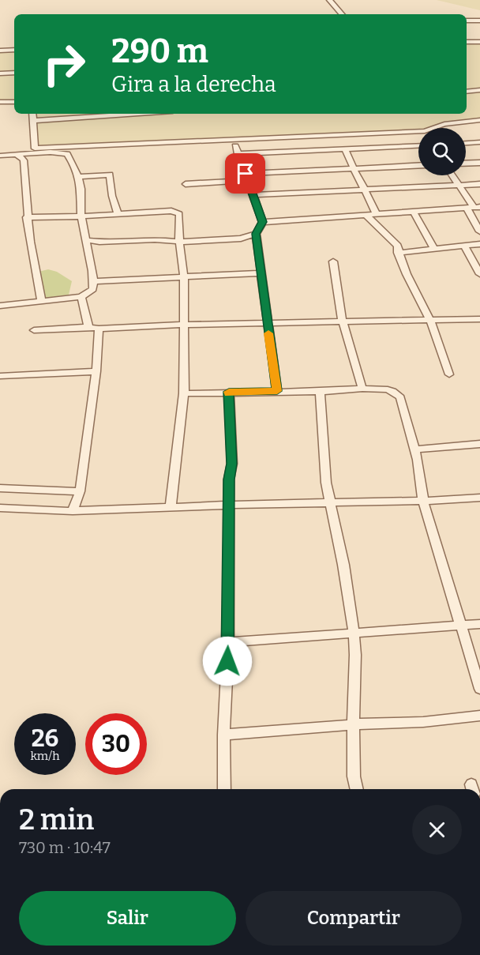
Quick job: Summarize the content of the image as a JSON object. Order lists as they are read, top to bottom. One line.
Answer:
{"page":{"turn":["290 m","Gira a la derecha"],"speed":"26 km/h","limit":"30","heading":["2 min","730 m · 10:47"],"buttons":["Salir","Compartir"]}}
